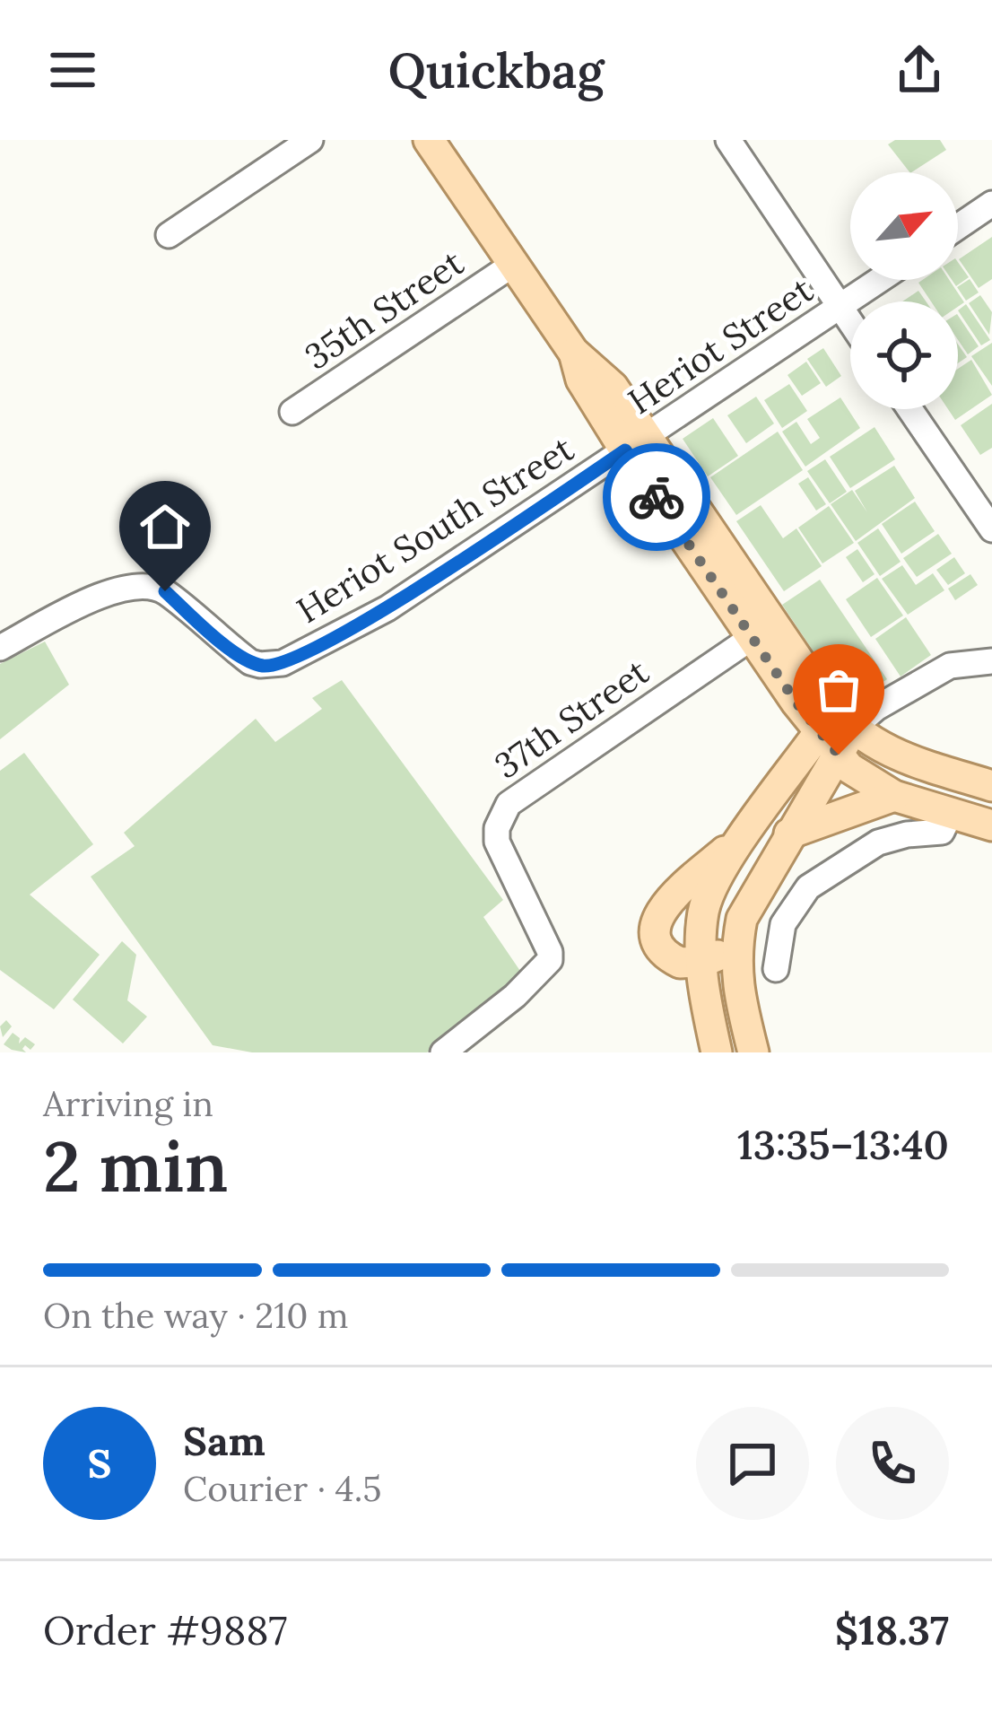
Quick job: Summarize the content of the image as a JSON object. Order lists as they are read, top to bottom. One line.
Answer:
{"streets":{"street":["35th Street","Heriot Street","Heriot South Street","37th Street"]},"crossings":[["Heriot Street","Heriot South Street"]],"north":"top right","page":{"header":"Quickbag","heading":["2 min","Arriving in","13:35–13:40"],"panel":["Sam","Courier · 4.5","Order #9887","$18.37"],"bar":"On the way · 210 m","round":"S"}}
